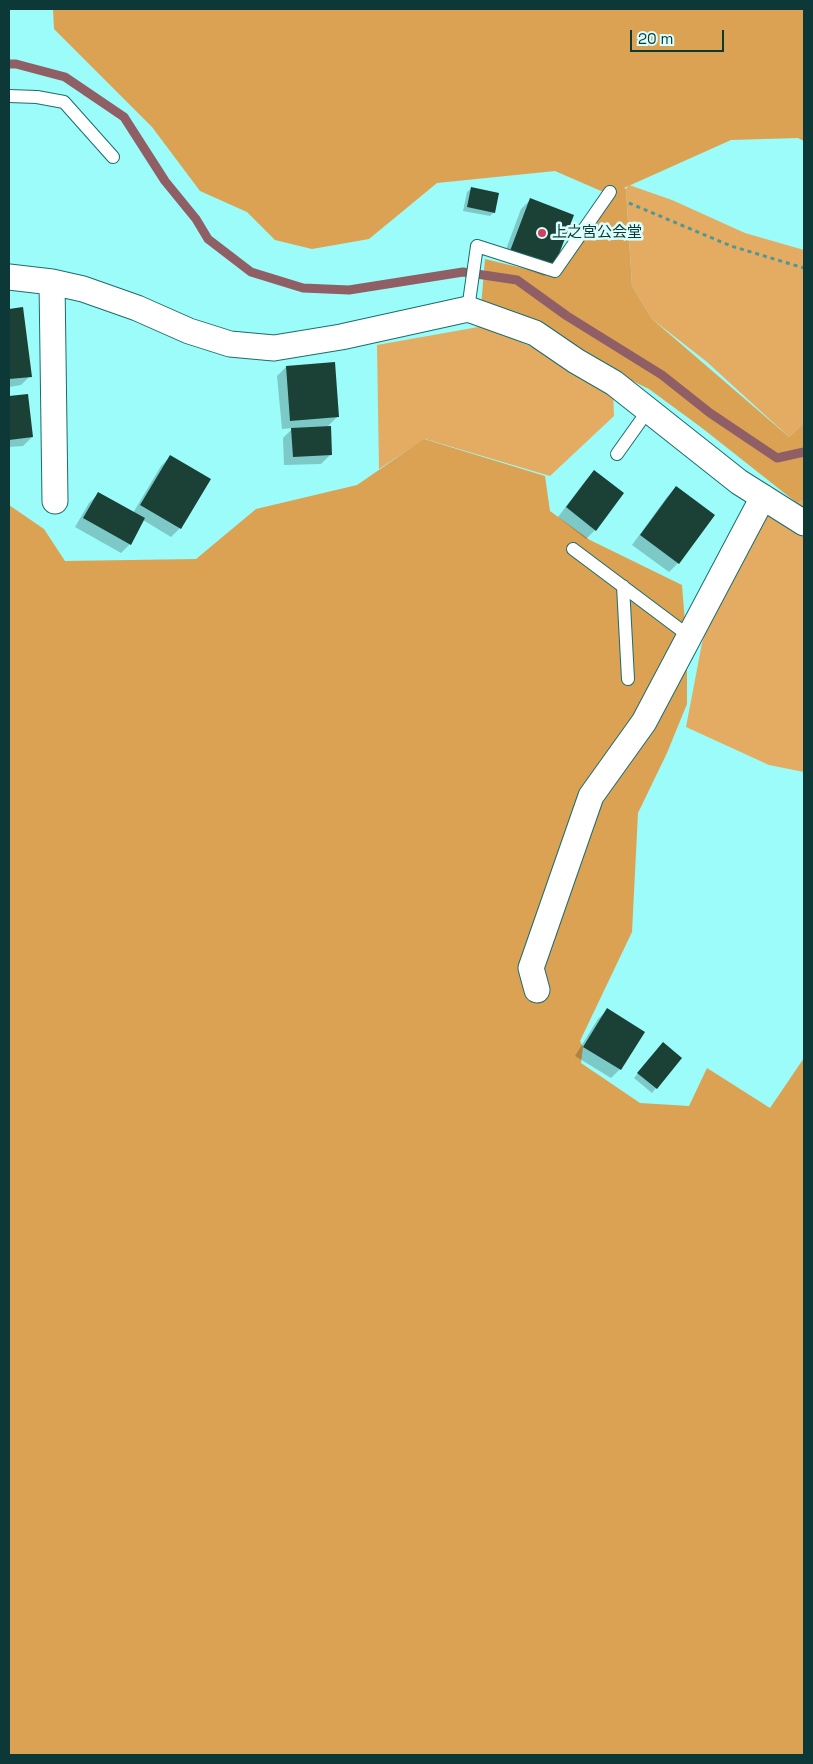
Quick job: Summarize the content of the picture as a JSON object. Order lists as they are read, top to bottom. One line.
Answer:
{"places":["上之宮公会堂"],"scale_bar":"20 m"}
